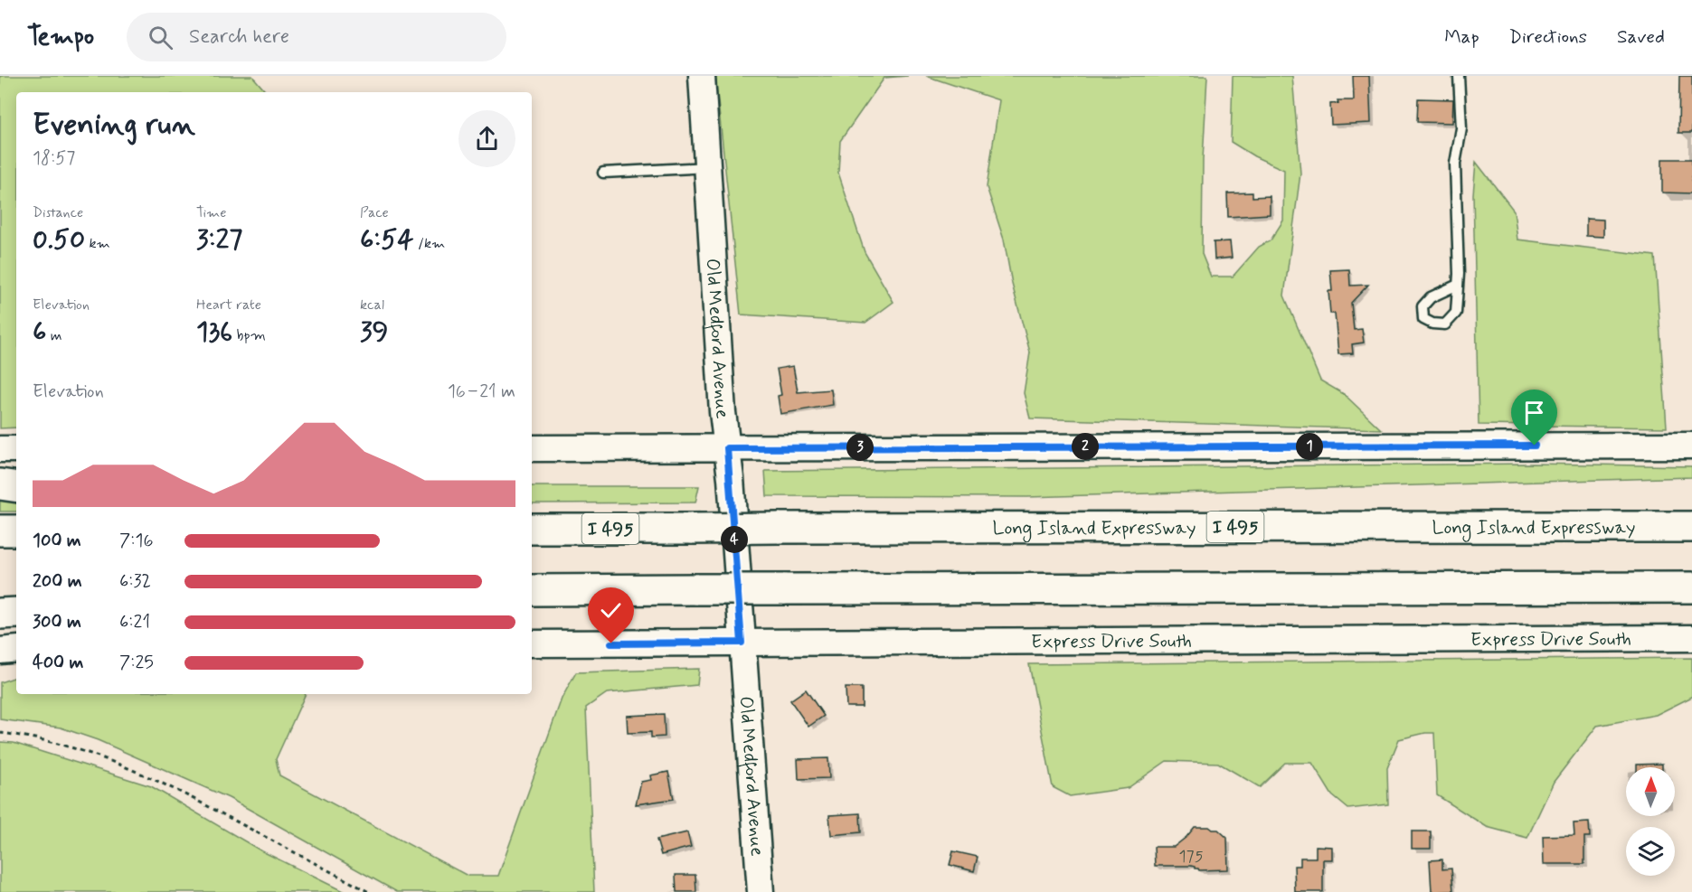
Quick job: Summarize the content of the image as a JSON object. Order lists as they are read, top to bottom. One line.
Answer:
{"streets":{"highway":["I 495","Long Island Expressway"],"main road":["Old Medford Avenue","Express Drive South"]},"crossings":[["Old Medford Avenue","Express Drive South"]],"house_numbers":["175"],"north":"top","page":{"header":"Tempo","search":"Search here","nav":["Map","Directions","Saved"],"heading":["Evening run","18:57"],"stats":[["Distance","0.50 km"],["Time","3:27"],["Pace","6:54 /km"],["Elevation","6 m"],["Heart rate","136 bpm"],["kcal","39"]],"chart":["Elevation","16–21 m"],"pins":["1","2","3","4"],"list":[{"name":"100 m","note":"7:16"},{"name":"200 m","note":"6:32"},{"name":"300 m","note":"6:21"},{"name":"400 m","note":"7:25"}]}}
